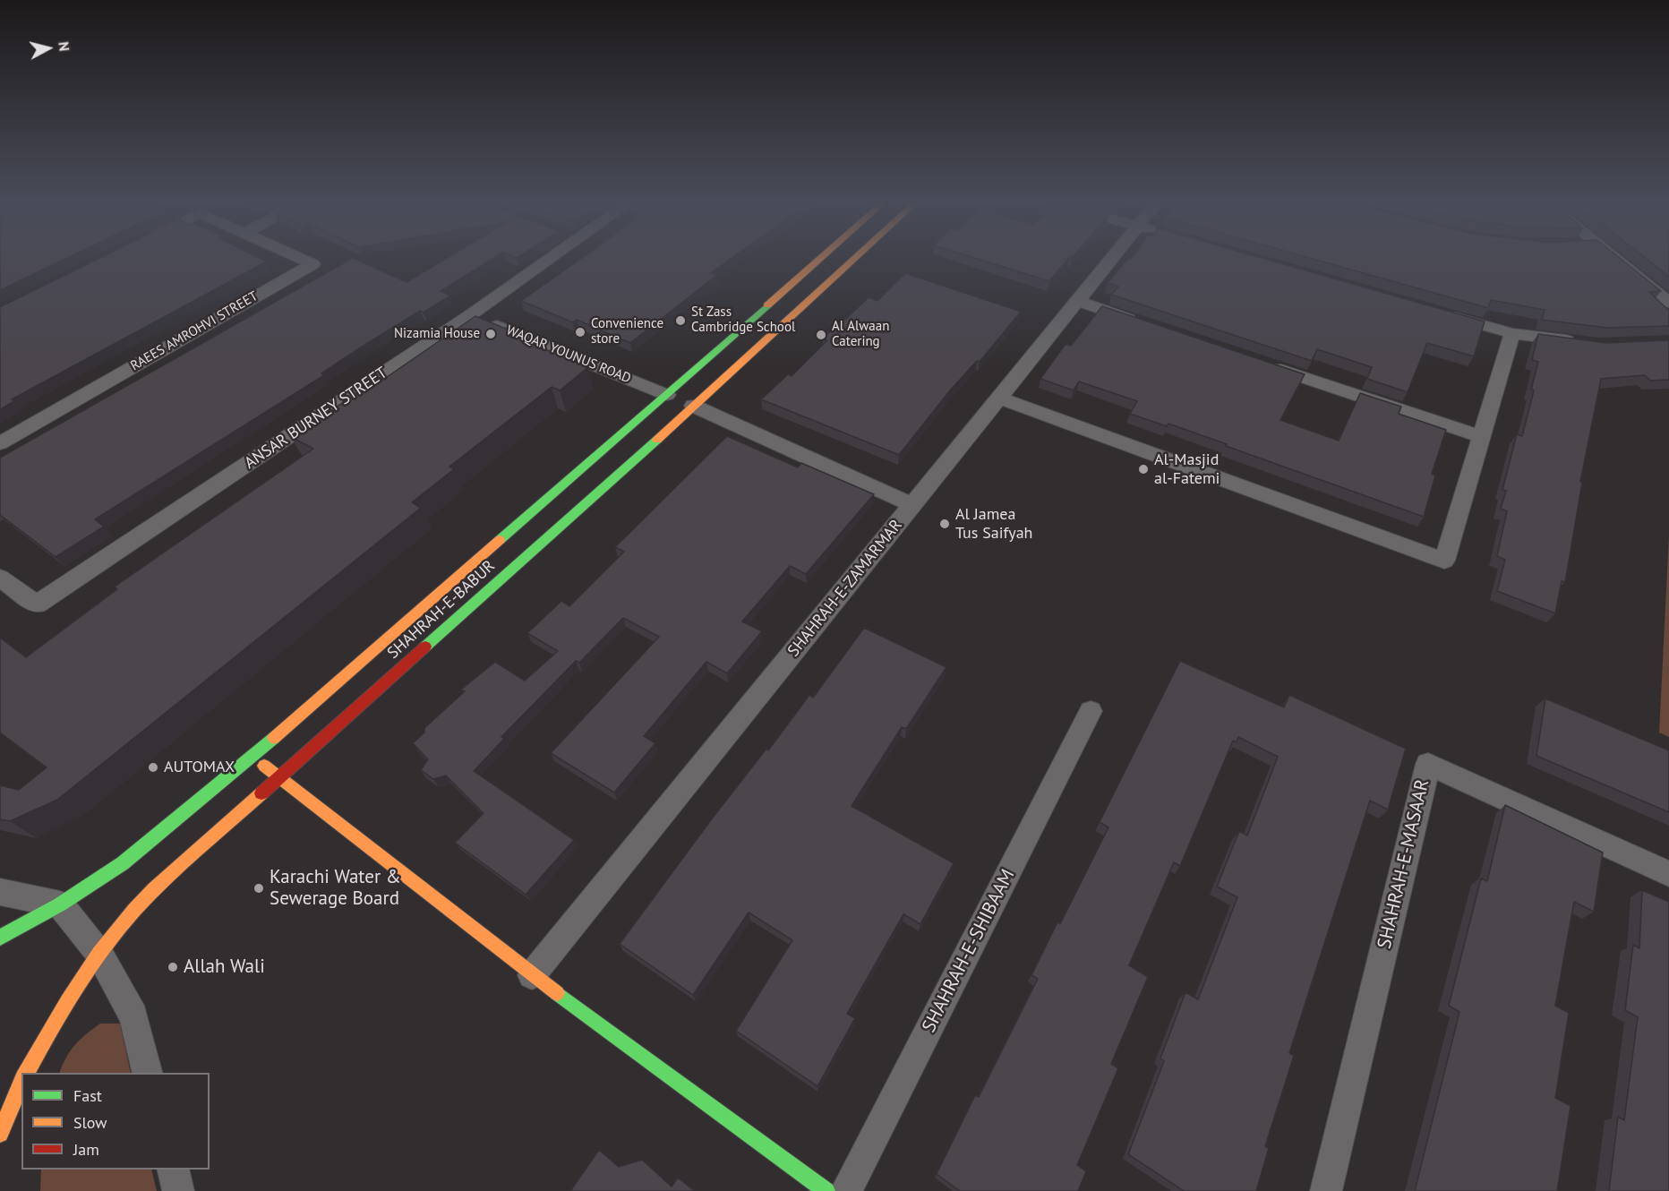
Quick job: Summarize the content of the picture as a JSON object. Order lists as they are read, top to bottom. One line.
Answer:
{"streets":{"main road":["SHAHRAH-E-BABUR"],"street":["RAEES AMROHVI STREET","WAQAR YOUNUS ROAD","ANSAR BURNEY STREET","SHAHRAH-E-ZAMARMAR","SHAHRAH-E-MASAAR","SHAHRAH-E-SHIBAAM"]},"crossings":[["WAQAR YOUNUS ROAD","ANSAR BURNEY STREET"],["WAQAR YOUNUS ROAD","SHAHRAH-E-BABUR"]],"places":["St Zass Cambridge School","Convenience store","Nizamia House","Al Alwaan Catering","Al-Masjid al-Fatemi","Al Jamea Tus Saifyah","AUTOMAX","Karachi Water & Sewerage Board","Allah Wali"],"legend":["Fast","Slow","Jam"],"north":"right"}
